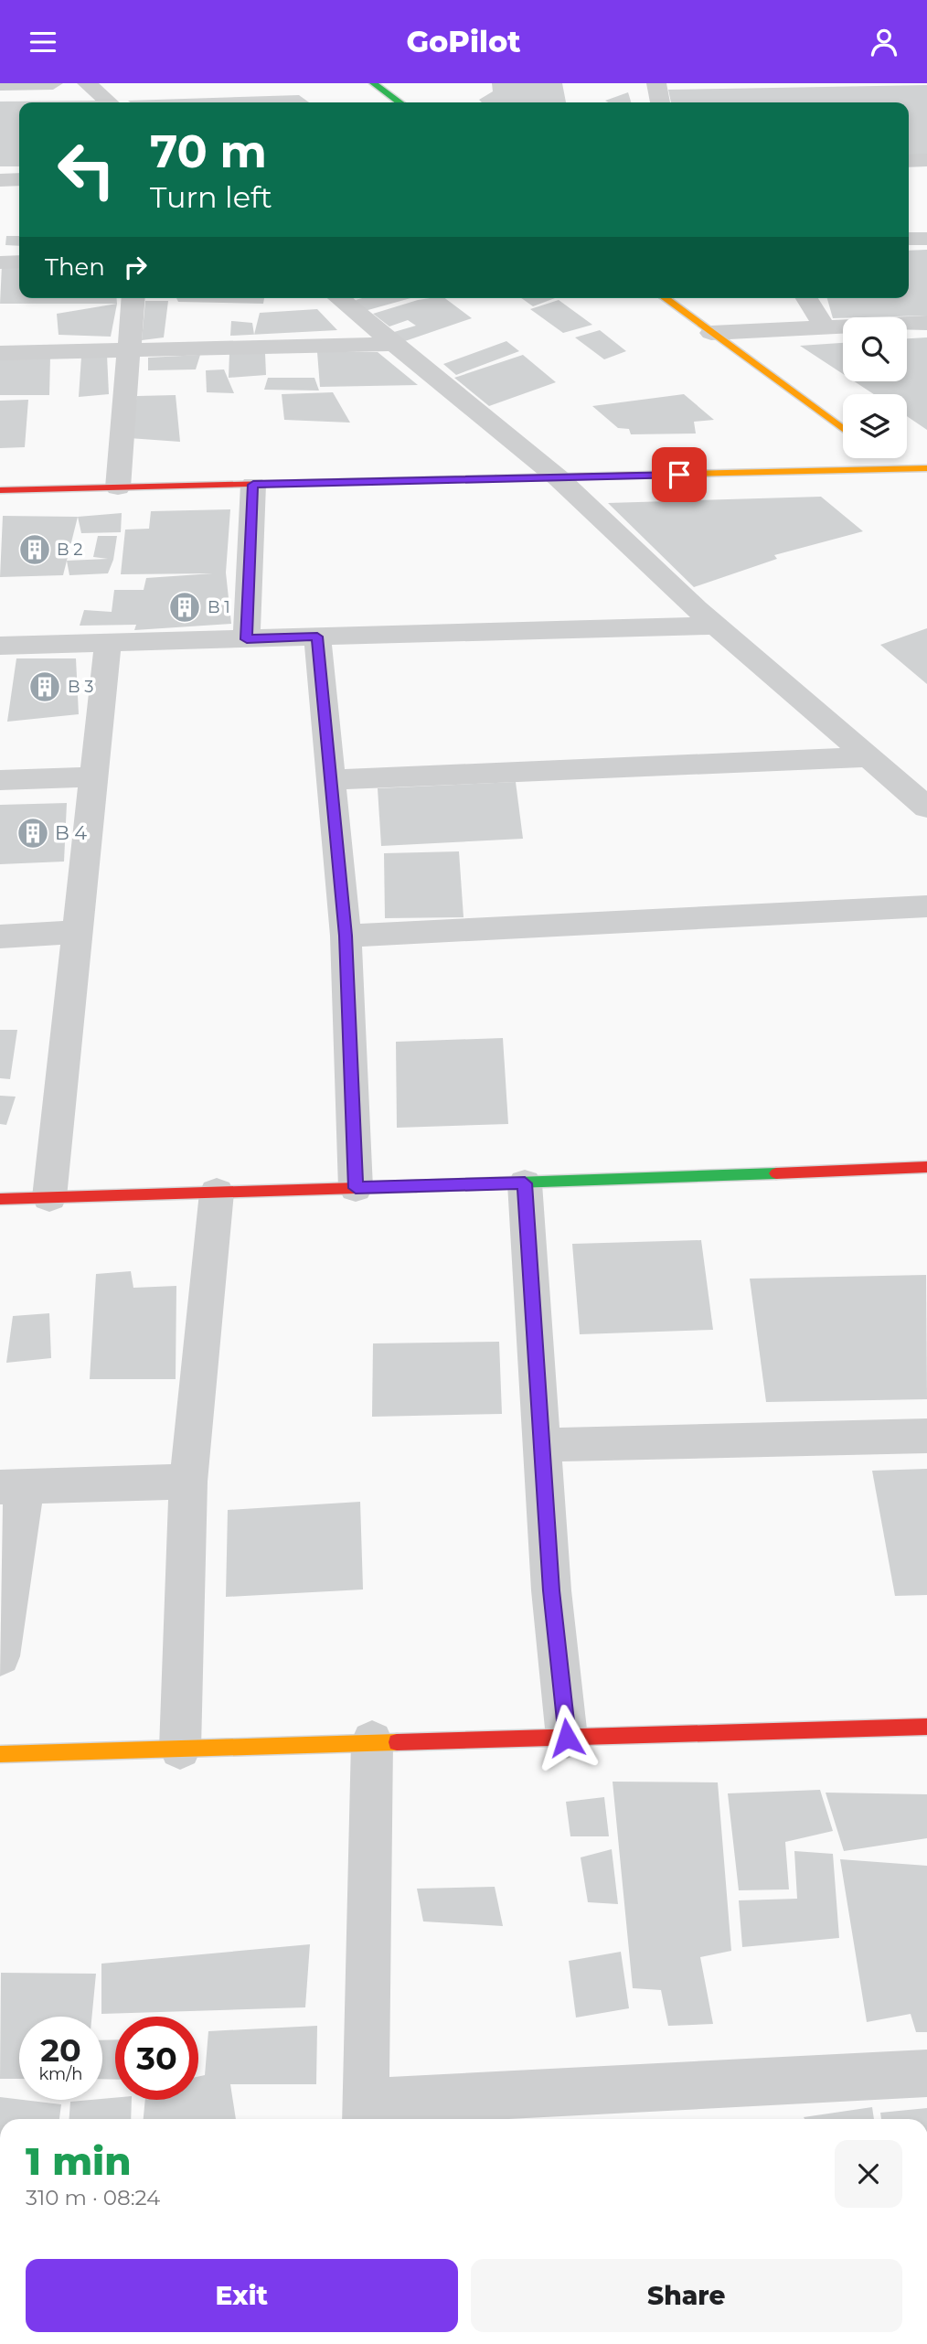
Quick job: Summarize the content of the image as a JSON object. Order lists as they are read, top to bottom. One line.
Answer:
{"places":{"building":["B 2","B 1","B 3","B 4"]},"page":{"header":"GoPilot","turn":["70 m","Turn left"],"then":"Then","speed":"20 km/h","limit":"30","heading":["1 min","310 m · 08:24"],"buttons":["Exit","Share"]}}
